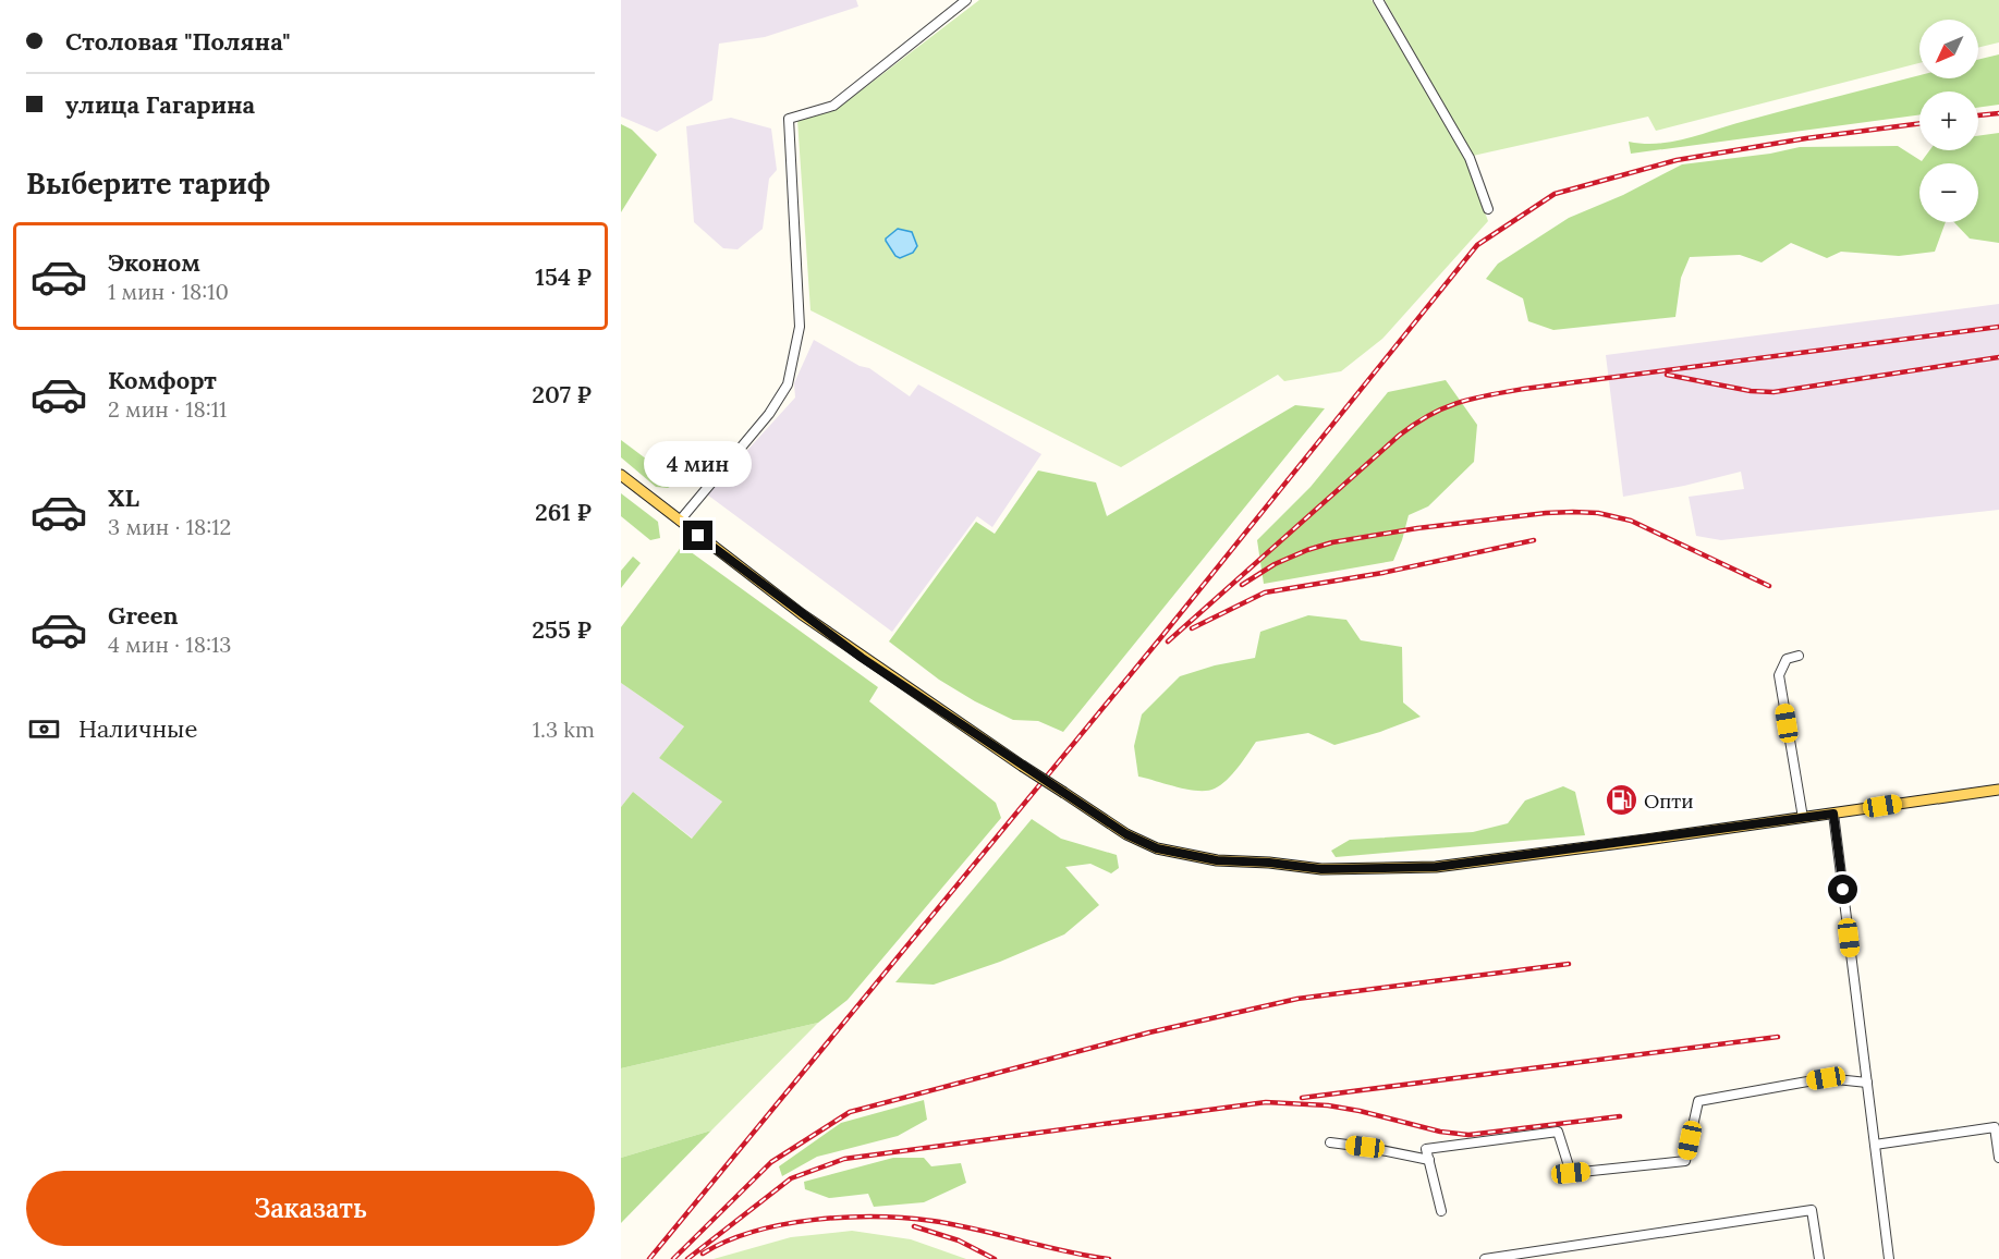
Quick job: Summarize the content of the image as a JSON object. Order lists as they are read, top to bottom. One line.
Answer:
{"places":{"fuel station":["Опти"]},"north":"bottom left","page":{"banner":["Столовая \"Поляна\"","улица Гагарина"],"map_buttons":["+","−"],"heading":"Выберите тариф","list":[{"name":"Эконом","note":"1 мин · 18:10","value":"154 ₽"},{"name":"Комфорт","note":"2 мин · 18:11","value":"207 ₽"},{"name":"XL","note":"3 мин · 18:12","value":"261 ₽"},{"name":"Green","note":"4 мин · 18:13","value":"255 ₽"}],"bubble":"4 мин","pay":["Наличные","1.3 km"],"buttons":"Заказать"}}
